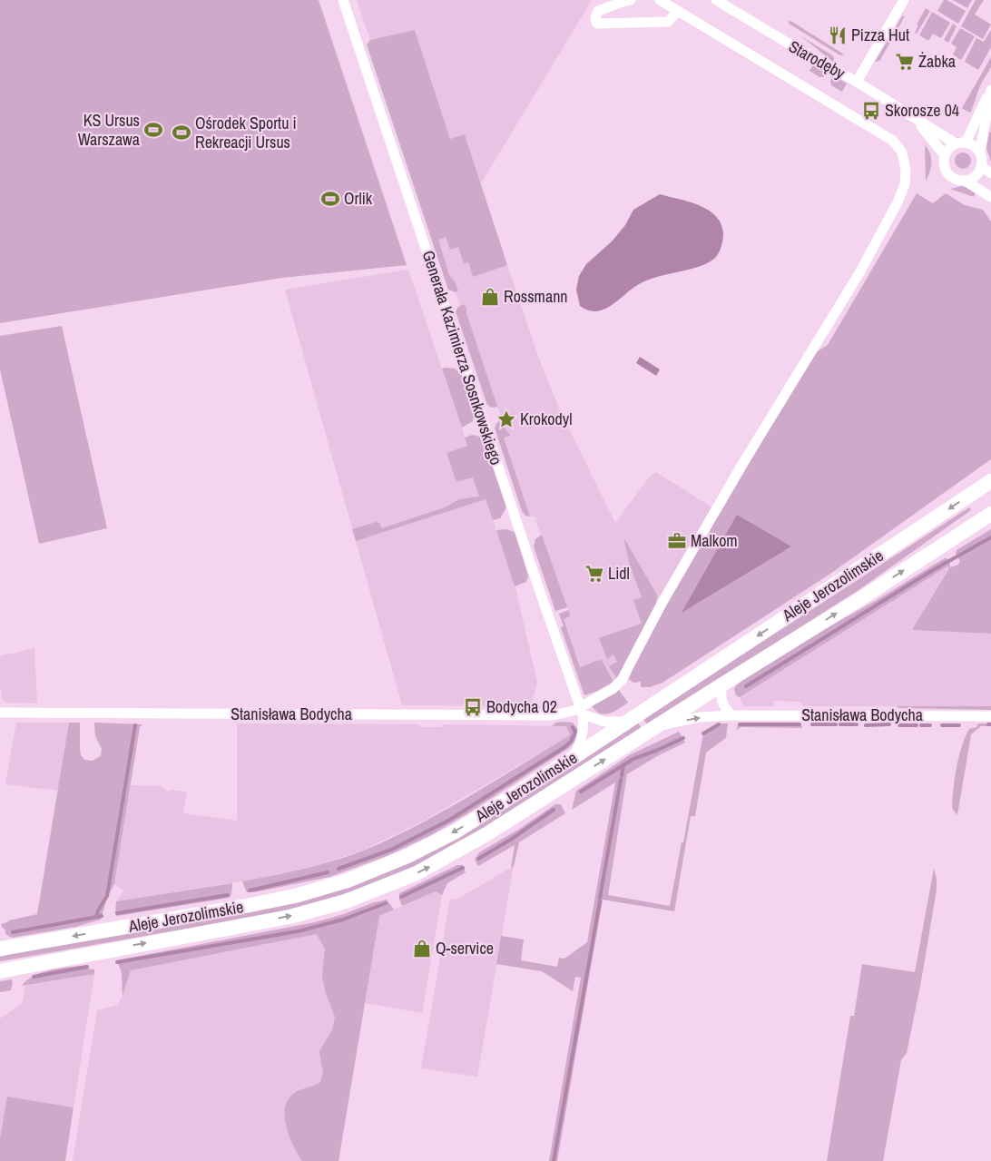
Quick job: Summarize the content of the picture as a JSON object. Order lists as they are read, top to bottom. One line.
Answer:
{"streets":{"main road":["Aleje Jerozolimskie"],"street":["Starodęby","Generała Kazimierza Sosnkowskiego","Stanisława Bodycha"]},"crossings":[["Generała Kazimierza Sosnkowskiego","Aleje Jerozolimskie"],["Generała Kazimierza Sosnkowskiego","Stanisława Bodycha"],["Aleje Jerozolimskie","Stanisława Bodycha"]],"places":{"restaurant":["Pizza Hut"],"supermarket":["Żabka","Lidl"],"bus stop":["Skorosze 04","Bodycha 02"],"sports":["KS Ursus Warszawa","Ośrodek Sportu i Rekreacji Ursus","Orlik"],"shop":["Rossmann","Q-service"],"place":["Krokodyl"],"office":["Malkom"]}}
